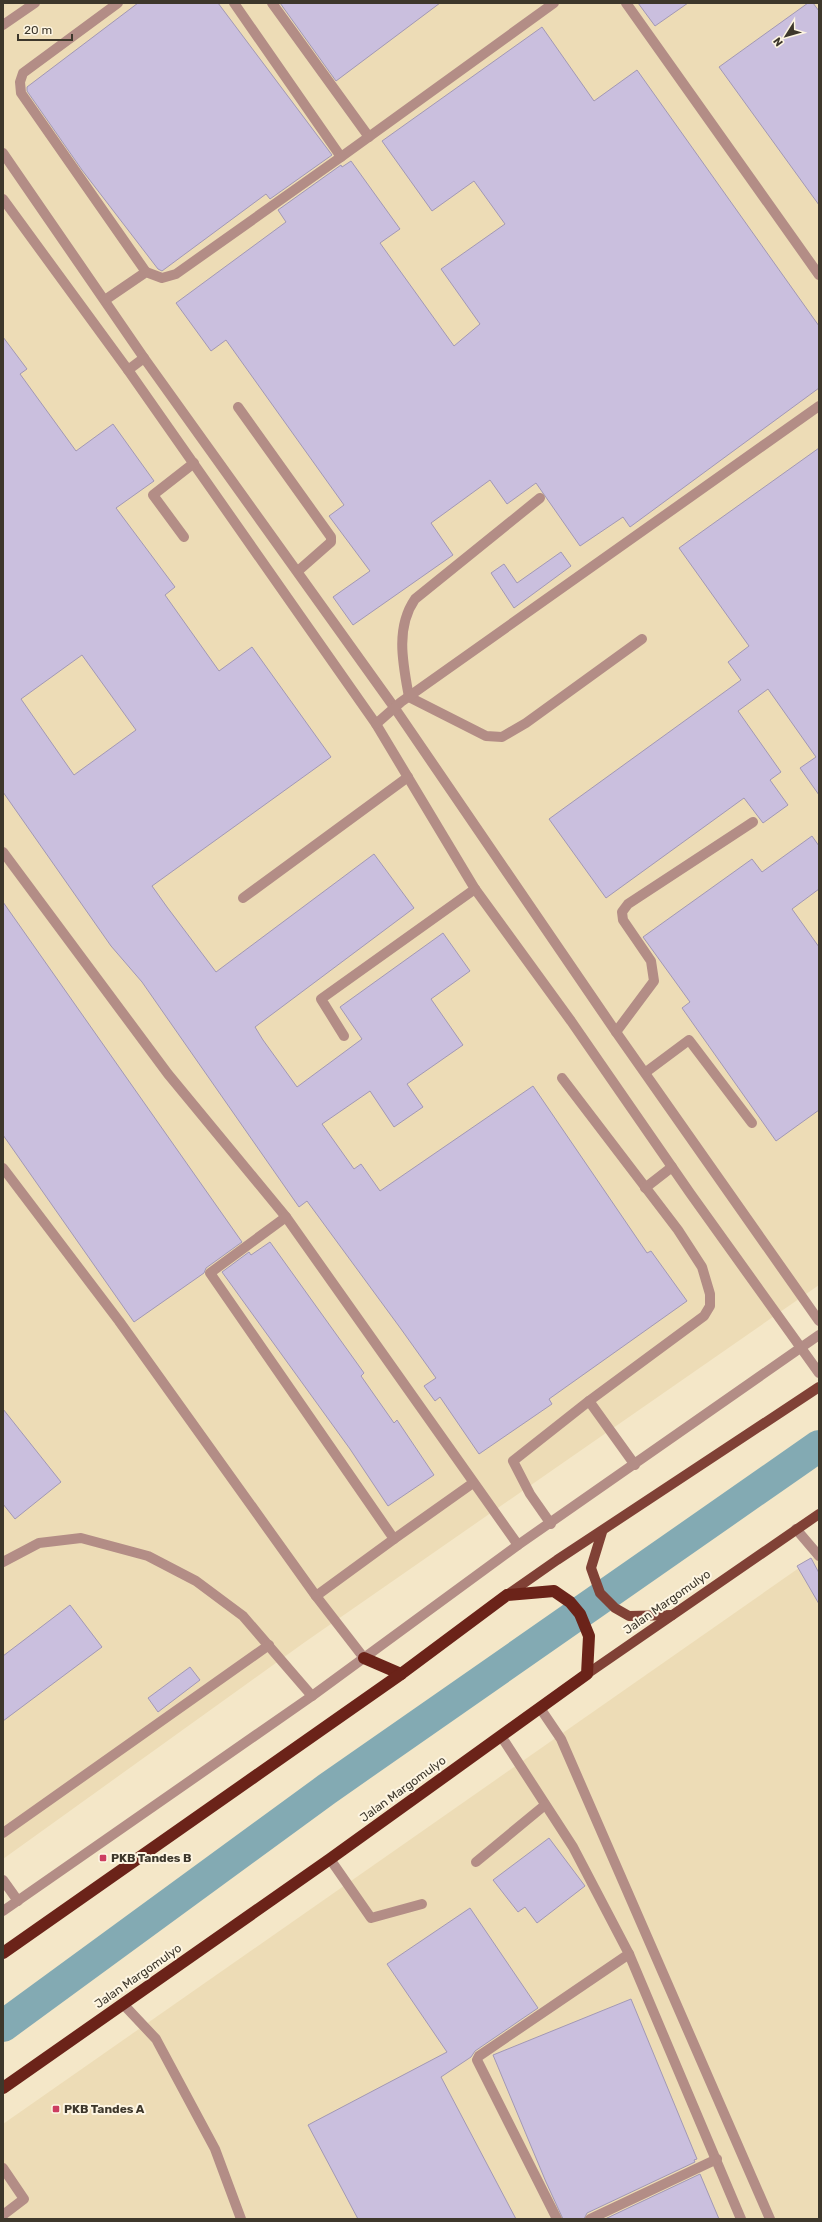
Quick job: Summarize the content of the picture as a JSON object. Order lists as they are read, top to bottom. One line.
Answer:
{"streets":{"highway":["Jalan Margomulyo"]},"places":{"transit":["PKB Tandes B","PKB Tandes A"]},"scale_bar":"20 m","north":"bottom left"}
